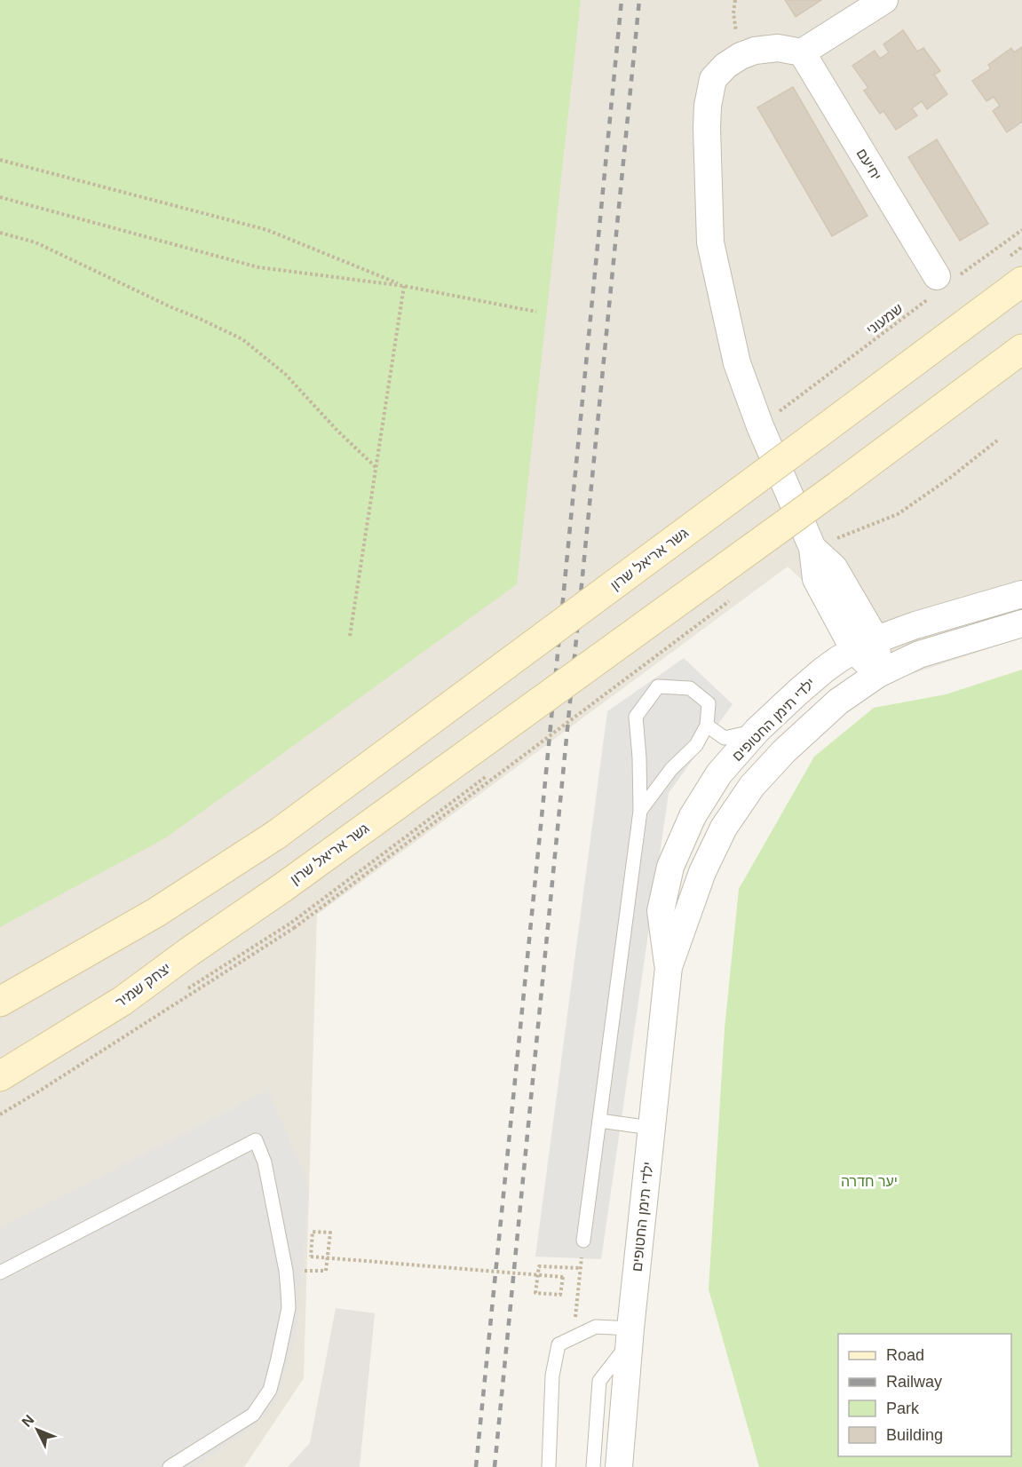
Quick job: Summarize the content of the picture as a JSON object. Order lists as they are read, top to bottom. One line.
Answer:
{"streets":{"main road":["גשר אריאל שרון","יצחק שמיר"],"street":["יחיעם","ילדי תימן החטופים"],"path":["שמעוני"]},"crossings":[["יחיעם","שמעוני"],["גשר אריאל שרון","יצחק שמיר"]],"parks":["יער חדרה"],"legend":["Road","Railway","Park","Building"],"north":"top left"}
